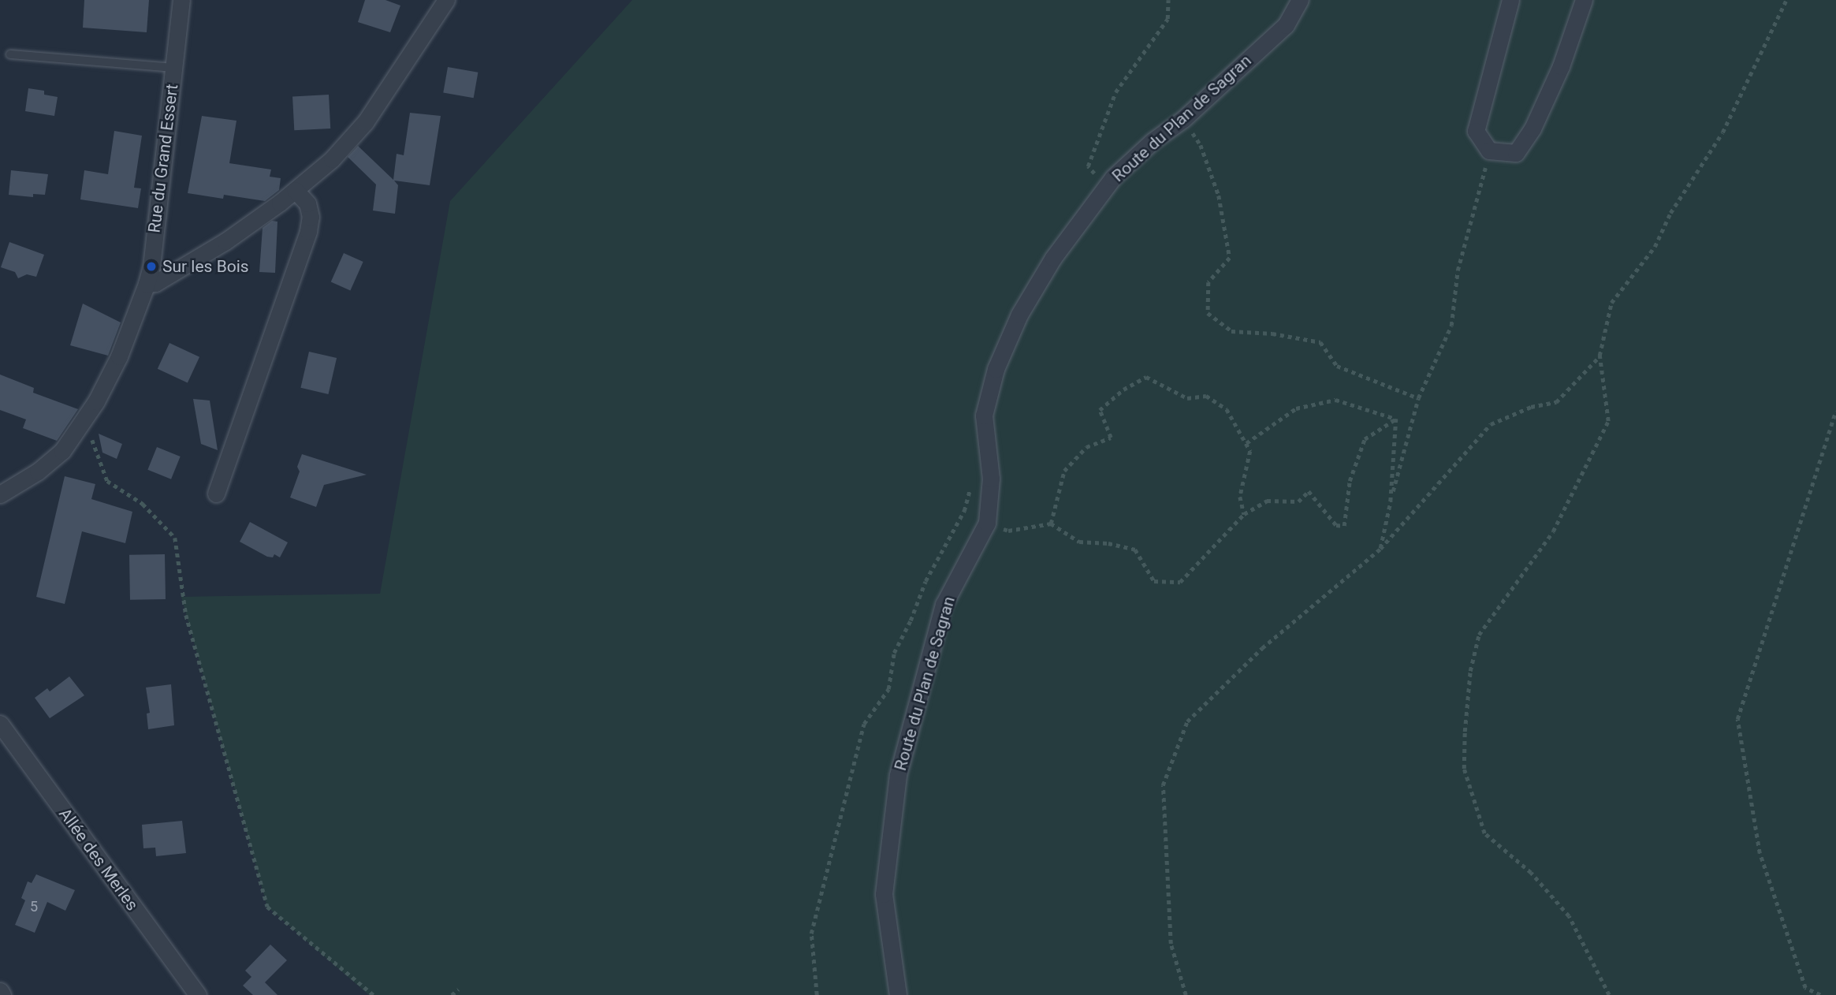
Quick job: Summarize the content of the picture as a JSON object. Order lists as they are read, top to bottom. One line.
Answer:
{"streets":{"street":["Route du Plan de Sagran","Rue du Grand Essert","Allée des Merles"]},"places":["Sur les Bois"],"house_numbers":["5"]}
